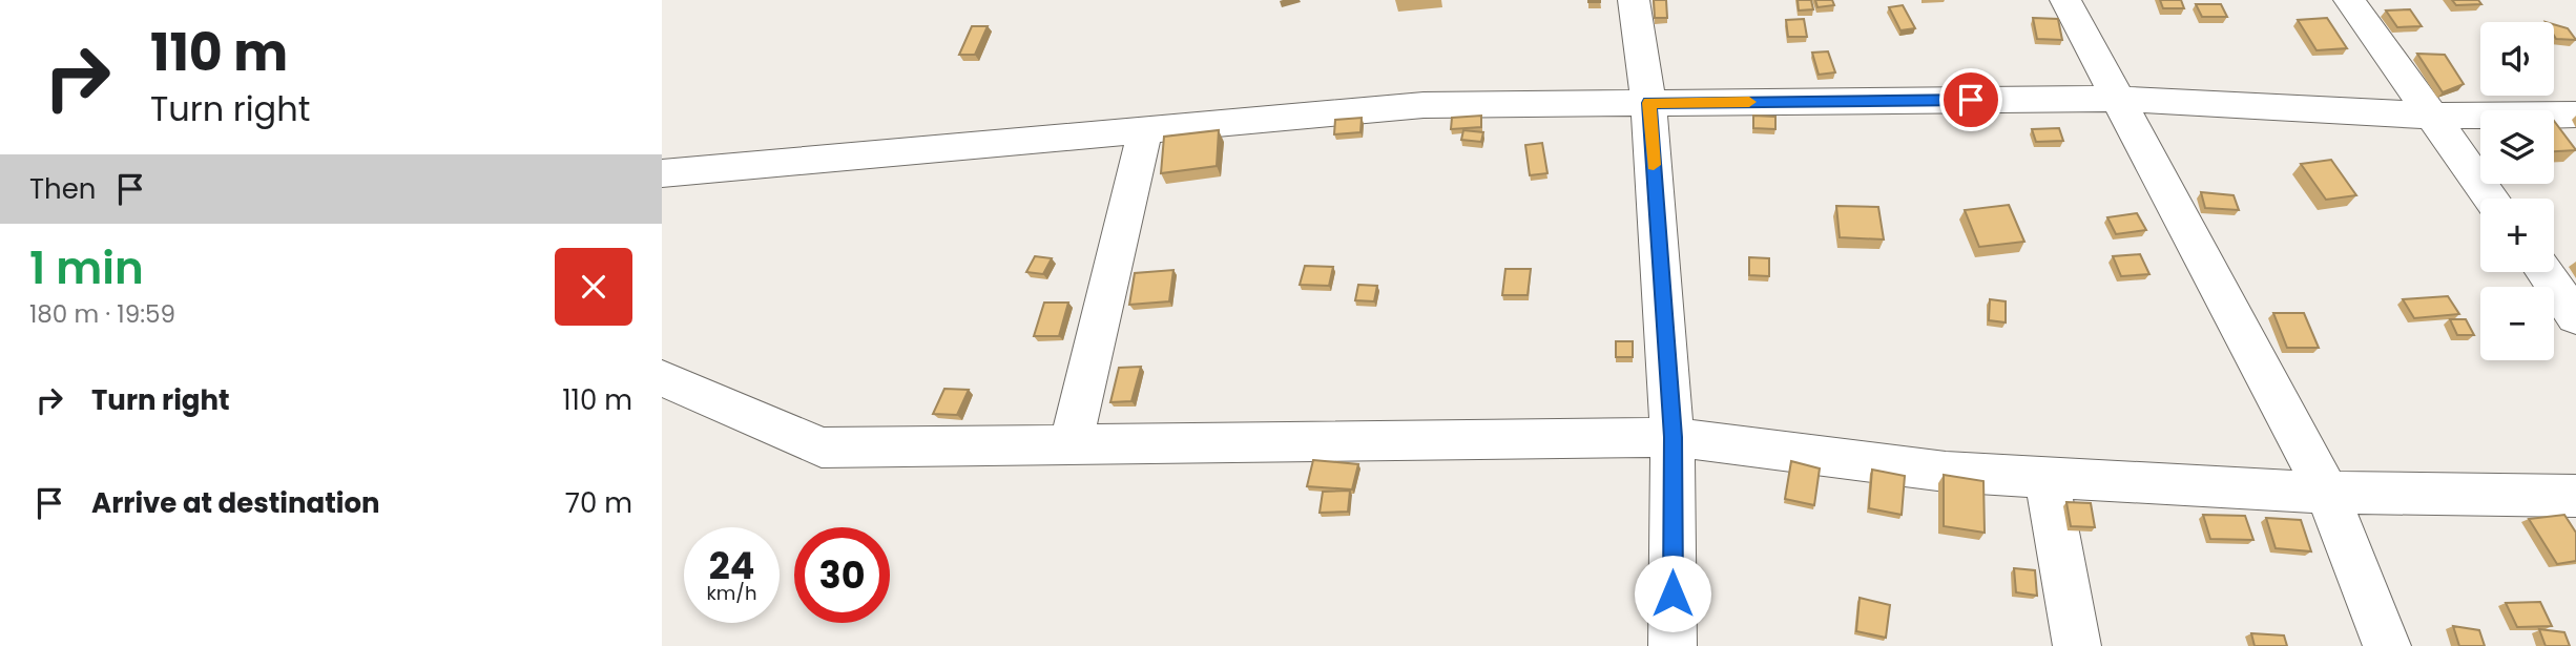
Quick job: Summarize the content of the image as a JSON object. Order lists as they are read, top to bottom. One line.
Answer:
{"page":{"turn":["110 m","Turn right"],"map_buttons":["+","−"],"then":"Then","heading":["1 min","180 m · 19:59"],"list":[{"name":"Turn right","value":"110 m"},{"name":"Arrive at destination","value":"70 m"}],"speed":"24 km/h","limit":"30"}}
